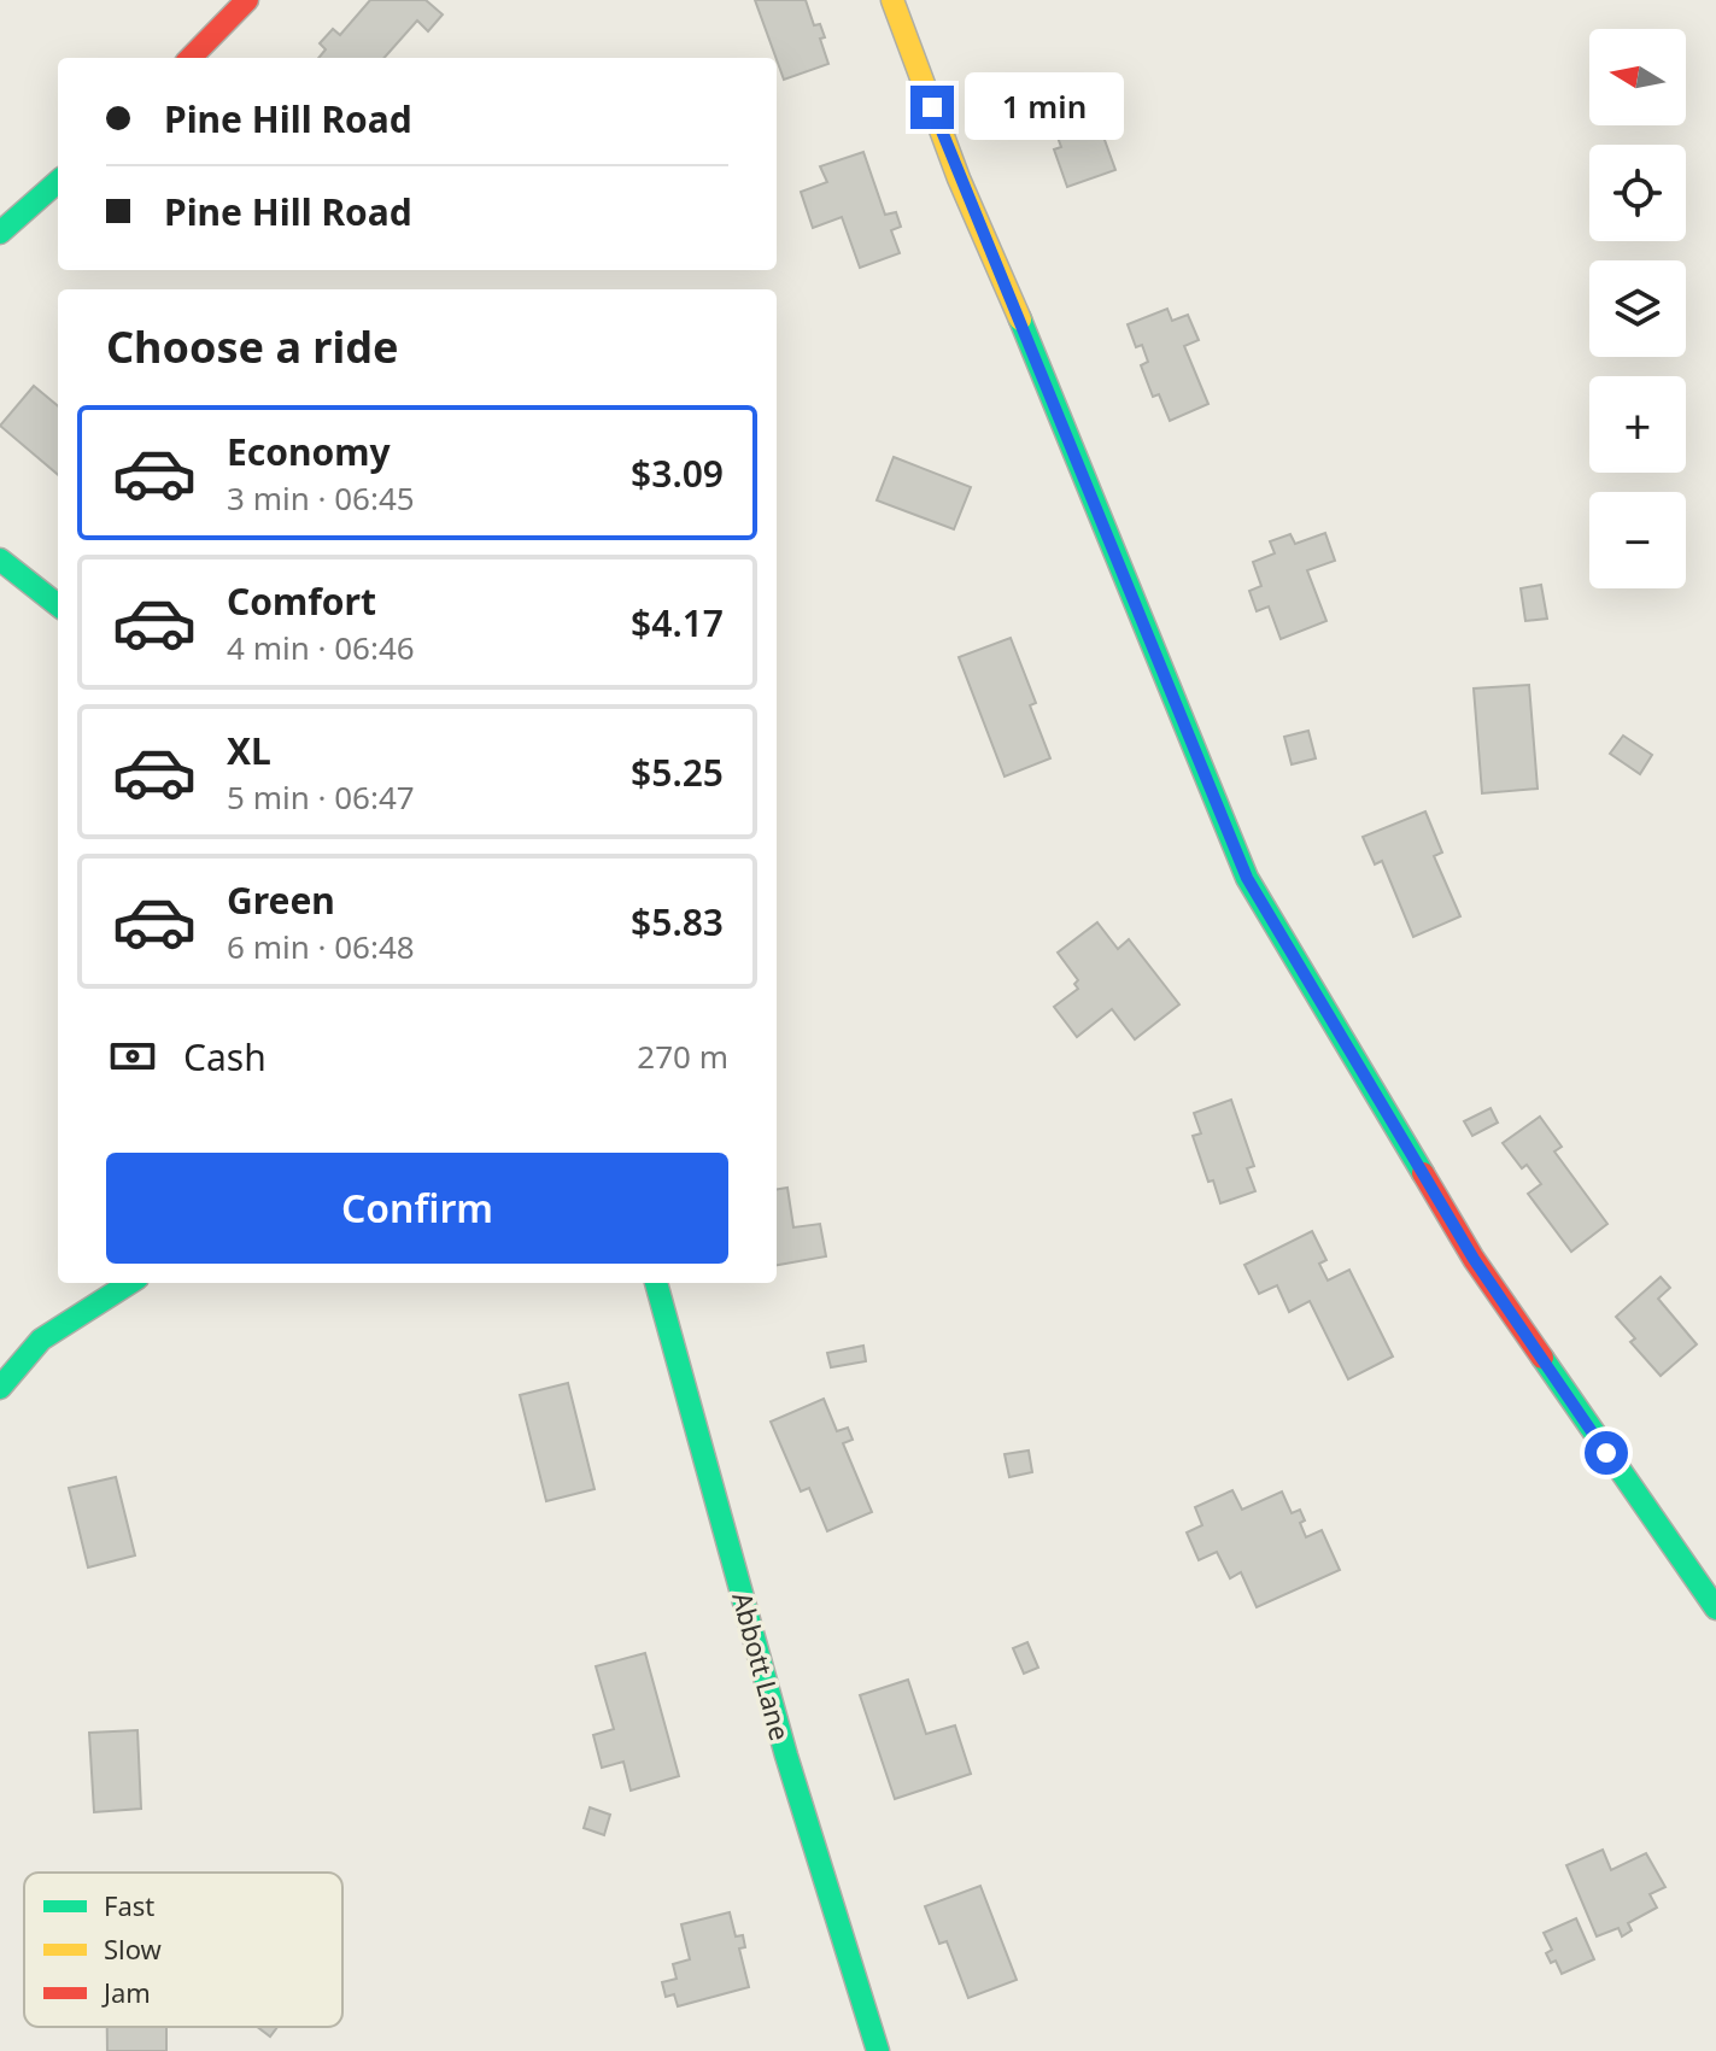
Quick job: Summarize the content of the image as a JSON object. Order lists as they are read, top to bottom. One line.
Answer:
{"streets":{"street":["Abbott Lane"]},"legend":["Fast","Slow","Jam"],"north":"left","page":{"map_buttons":["+","−"],"banner":["Pine Hill Road","Pine Hill Road"],"bubble":"1 min","heading":"Choose a ride","list":[{"name":"Economy","note":"3 min · 06:45","value":"$3.09"},{"name":"Comfort","note":"4 min · 06:46","value":"$4.17"},{"name":"XL","note":"5 min · 06:47","value":"$5.25"},{"name":"Green","note":"6 min · 06:48","value":"$5.83"}],"pay":["Cash","270 m"],"buttons":"Confirm"}}
